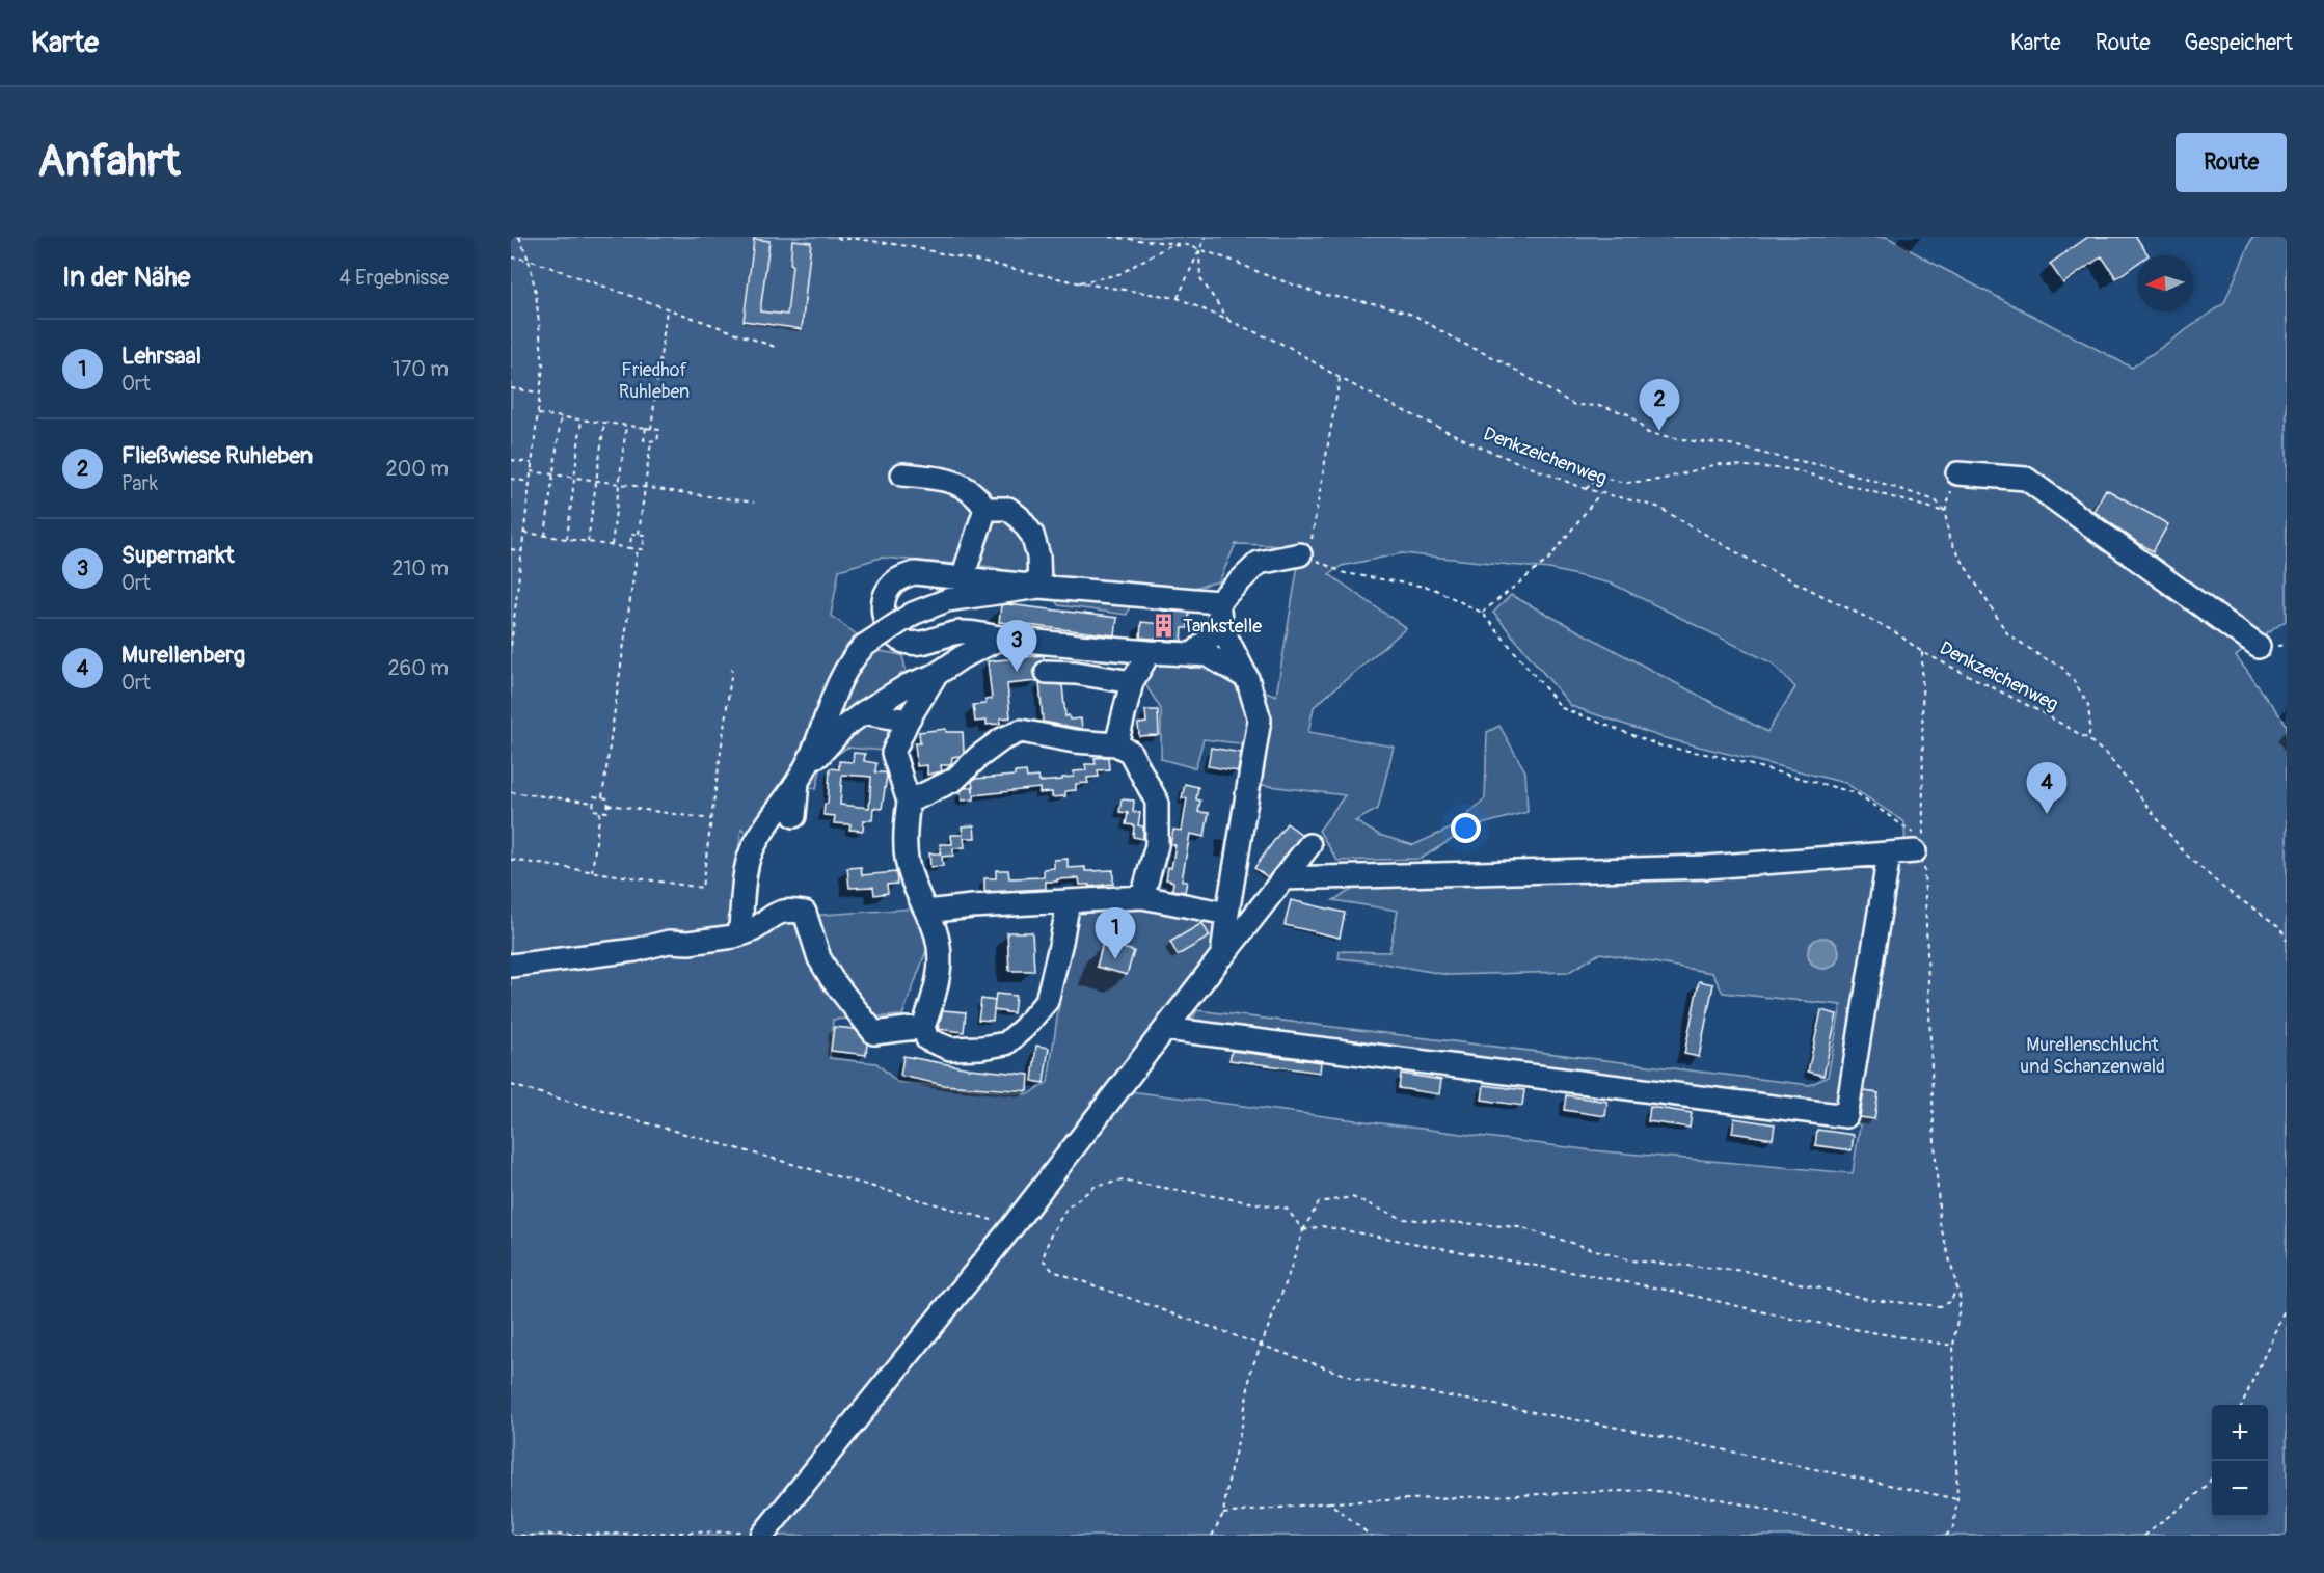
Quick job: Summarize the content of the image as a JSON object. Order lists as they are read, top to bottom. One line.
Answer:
{"streets":{"path":["Denkzeichenweg"]},"parks":["Friedhof Ruhleben","Murellenschlucht und Schanzenwald"],"places":{"building":["Tankstelle"]},"north":"left","page":{"header":"Karte","nav":["Karte","Route","Gespeichert"],"buttons":"Route","title":"Anfahrt","heading":["In der Nähe","4 Ergebnisse"],"list":[{"mark":"1","name":"Lehrsaal","note":"Ort","value":"170 m"},{"mark":"2","name":"Fließwiese Ruhleben","note":"Park","value":"200 m"},{"mark":"3","name":"Supermarkt","note":"Ort","value":"210 m"},{"mark":"4","name":"Murellenberg","note":"Ort","value":"260 m"}],"pins":["2","3","4","1"],"map_buttons":["+","−"]}}
